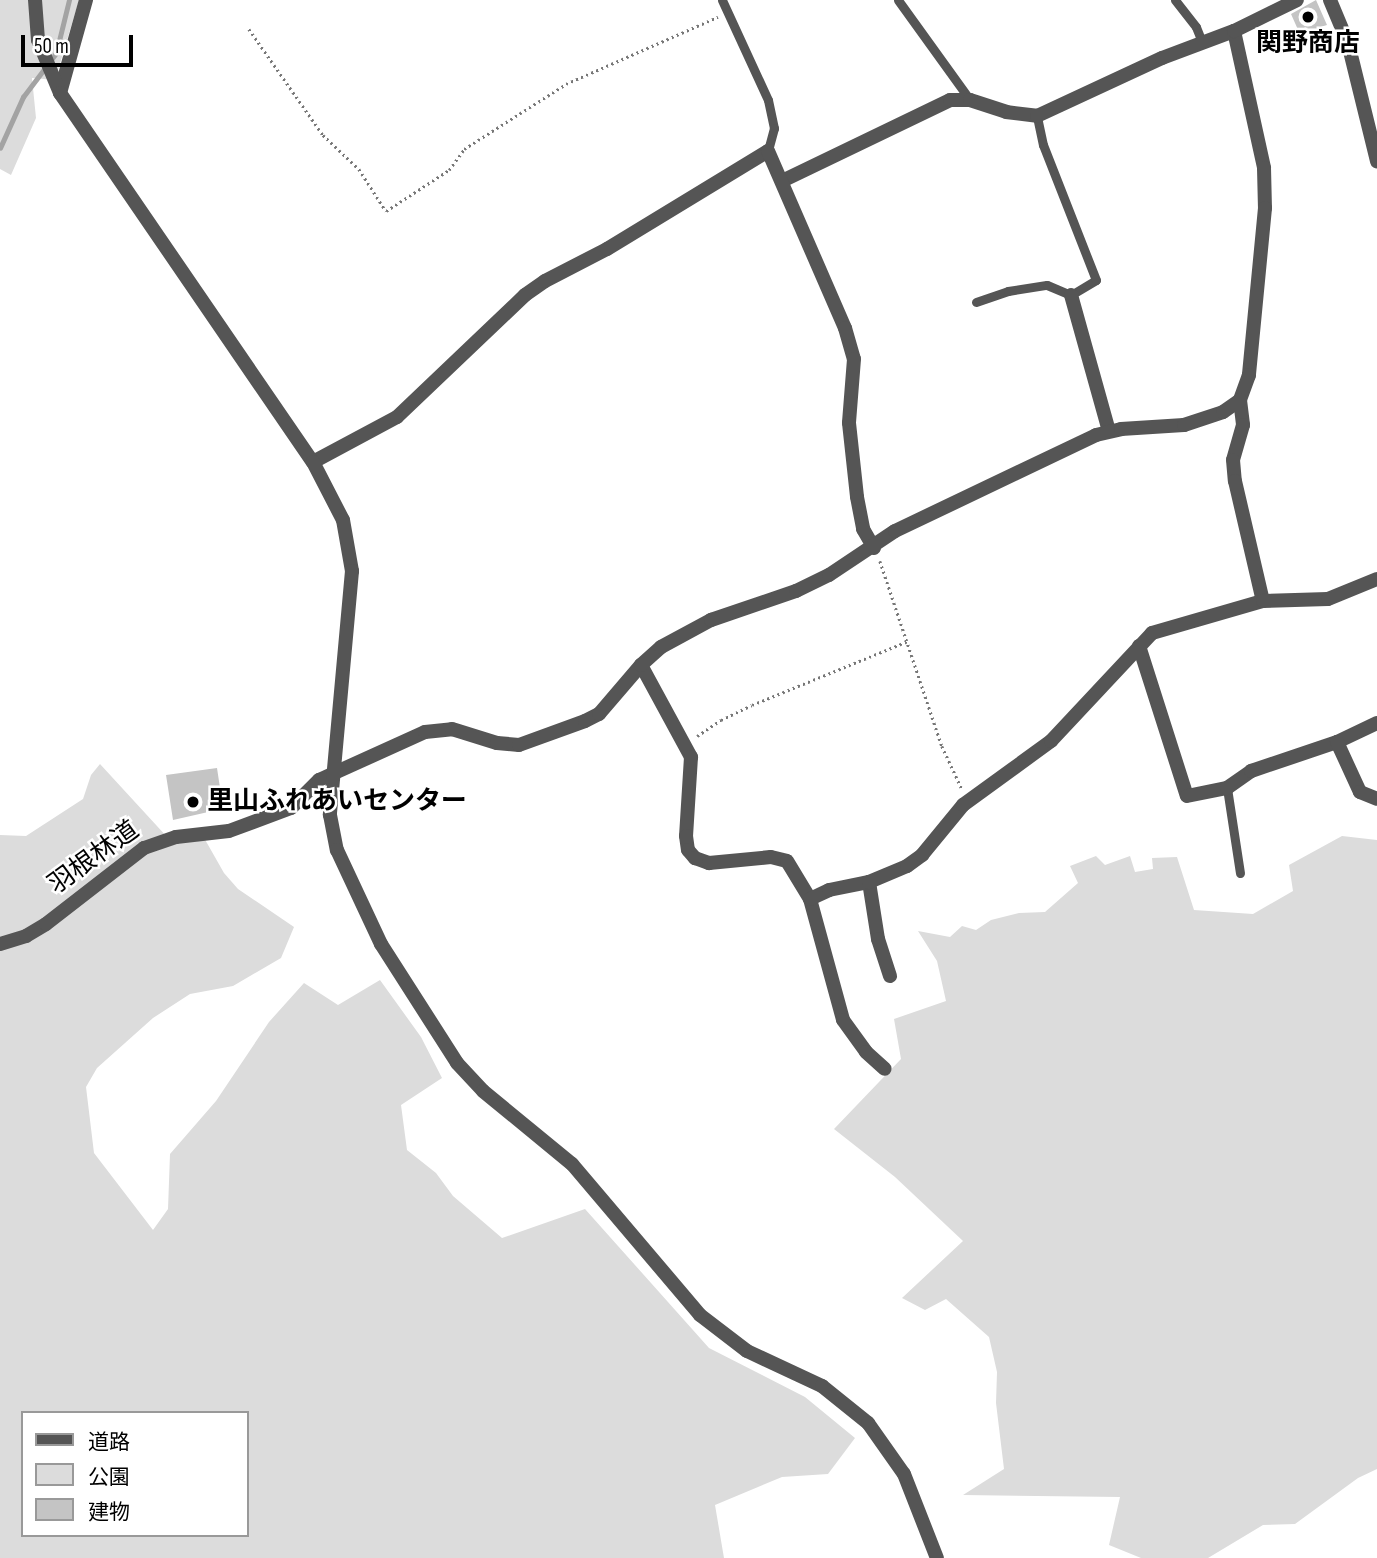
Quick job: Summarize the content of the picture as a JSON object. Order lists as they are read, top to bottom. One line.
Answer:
{"streets":{"street":["羽根林道"]},"places":["関野商店","里山ふれあいセンター"],"legend":["道路","公園","建物"],"scale_bar":"50 m"}
